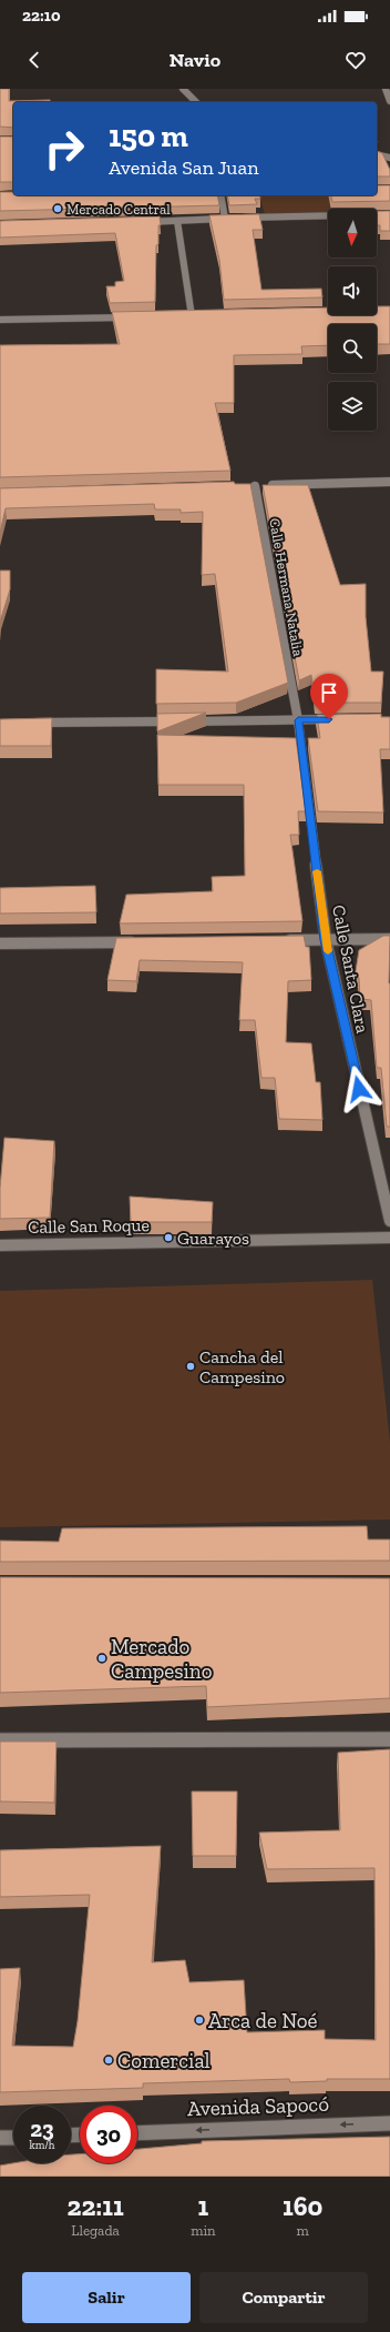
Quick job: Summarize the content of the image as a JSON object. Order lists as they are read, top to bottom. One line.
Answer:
{"streets":{"street":["Calle Hermana Natalia","Calle Santa Clara","Calle San Roque","Avenida Sapocó"]},"crossings":[["Calle Hermana Natalia","Calle Santa Clara"]],"one_way":["Avenida Sapocó"],"places":["Mercado Central","Guarayos","Cancha del Campesino","Mercado Campesino","Arca de Noé","Comercial"],"north":"bottom","page":{"status":"22:10","header":"Navio","turn":["150 m","Avenida San Juan"],"speed":"23 km/h","limit":"30","eta":["22:11","Llegada","1","min","160","m"],"buttons":["Salir","Compartir"]}}
